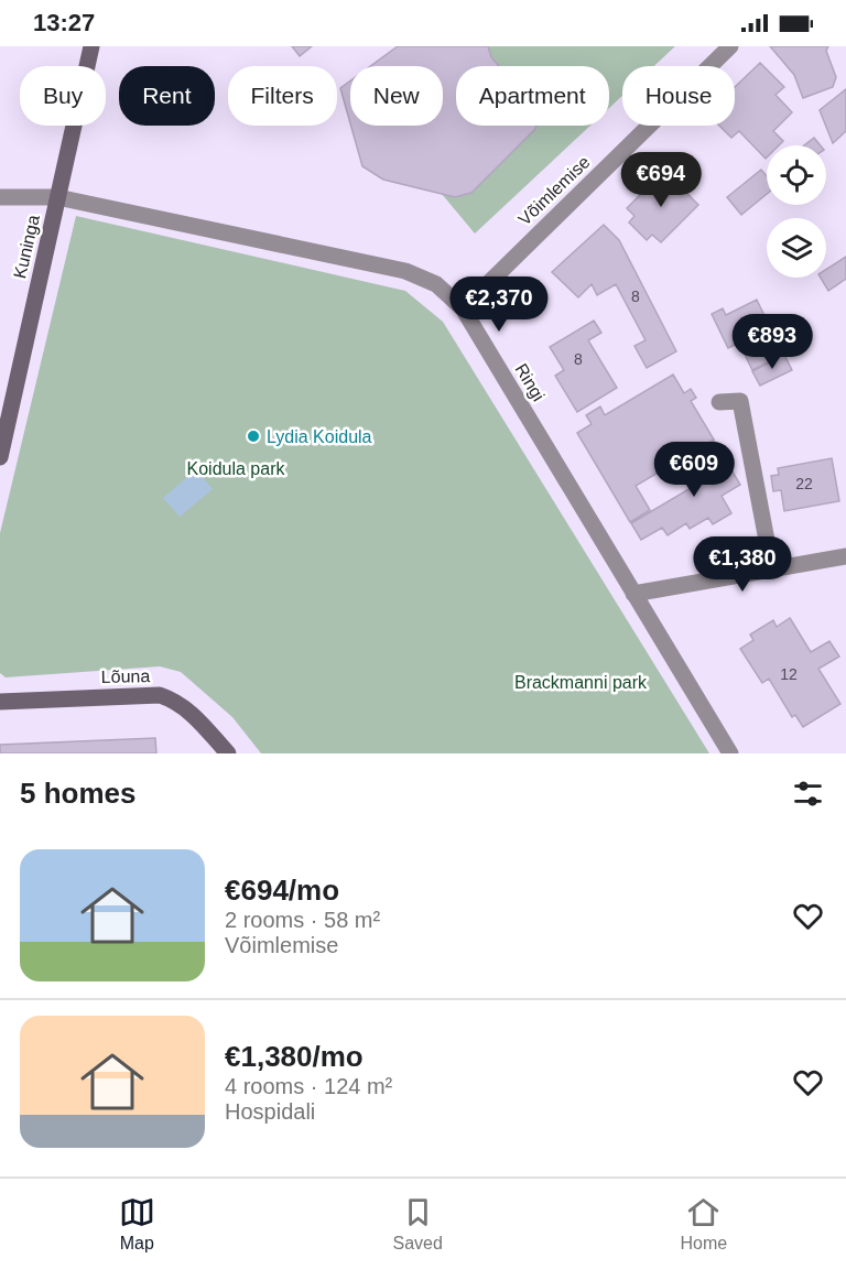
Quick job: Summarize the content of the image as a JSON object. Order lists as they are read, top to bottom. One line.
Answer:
{"streets":{"street":["Võimlemise","Kuninga","Ringi","Lõuna"]},"crossings":[["Võimlemise","Ringi"],["Kuninga","Ringi"]],"parks":["Koidula park","Brackmanni park"],"places":["Lydia Koidula"],"house_numbers":["8","8","22","12"],"page":{"status":"13:27","chip":["Buy","Rent","Filters","New","Apartment","House"],"price":["€694","€2,370","€893","€609","€1,380"],"heading":"5 homes","list":[{"name":"€694/mo","note":"2 rooms · 58 m² · Võimlemise"},{"name":"€1,380/mo","note":"4 rooms · 124 m² · Hospidali"}],"tabs":["Map","Saved","Home"]}}
